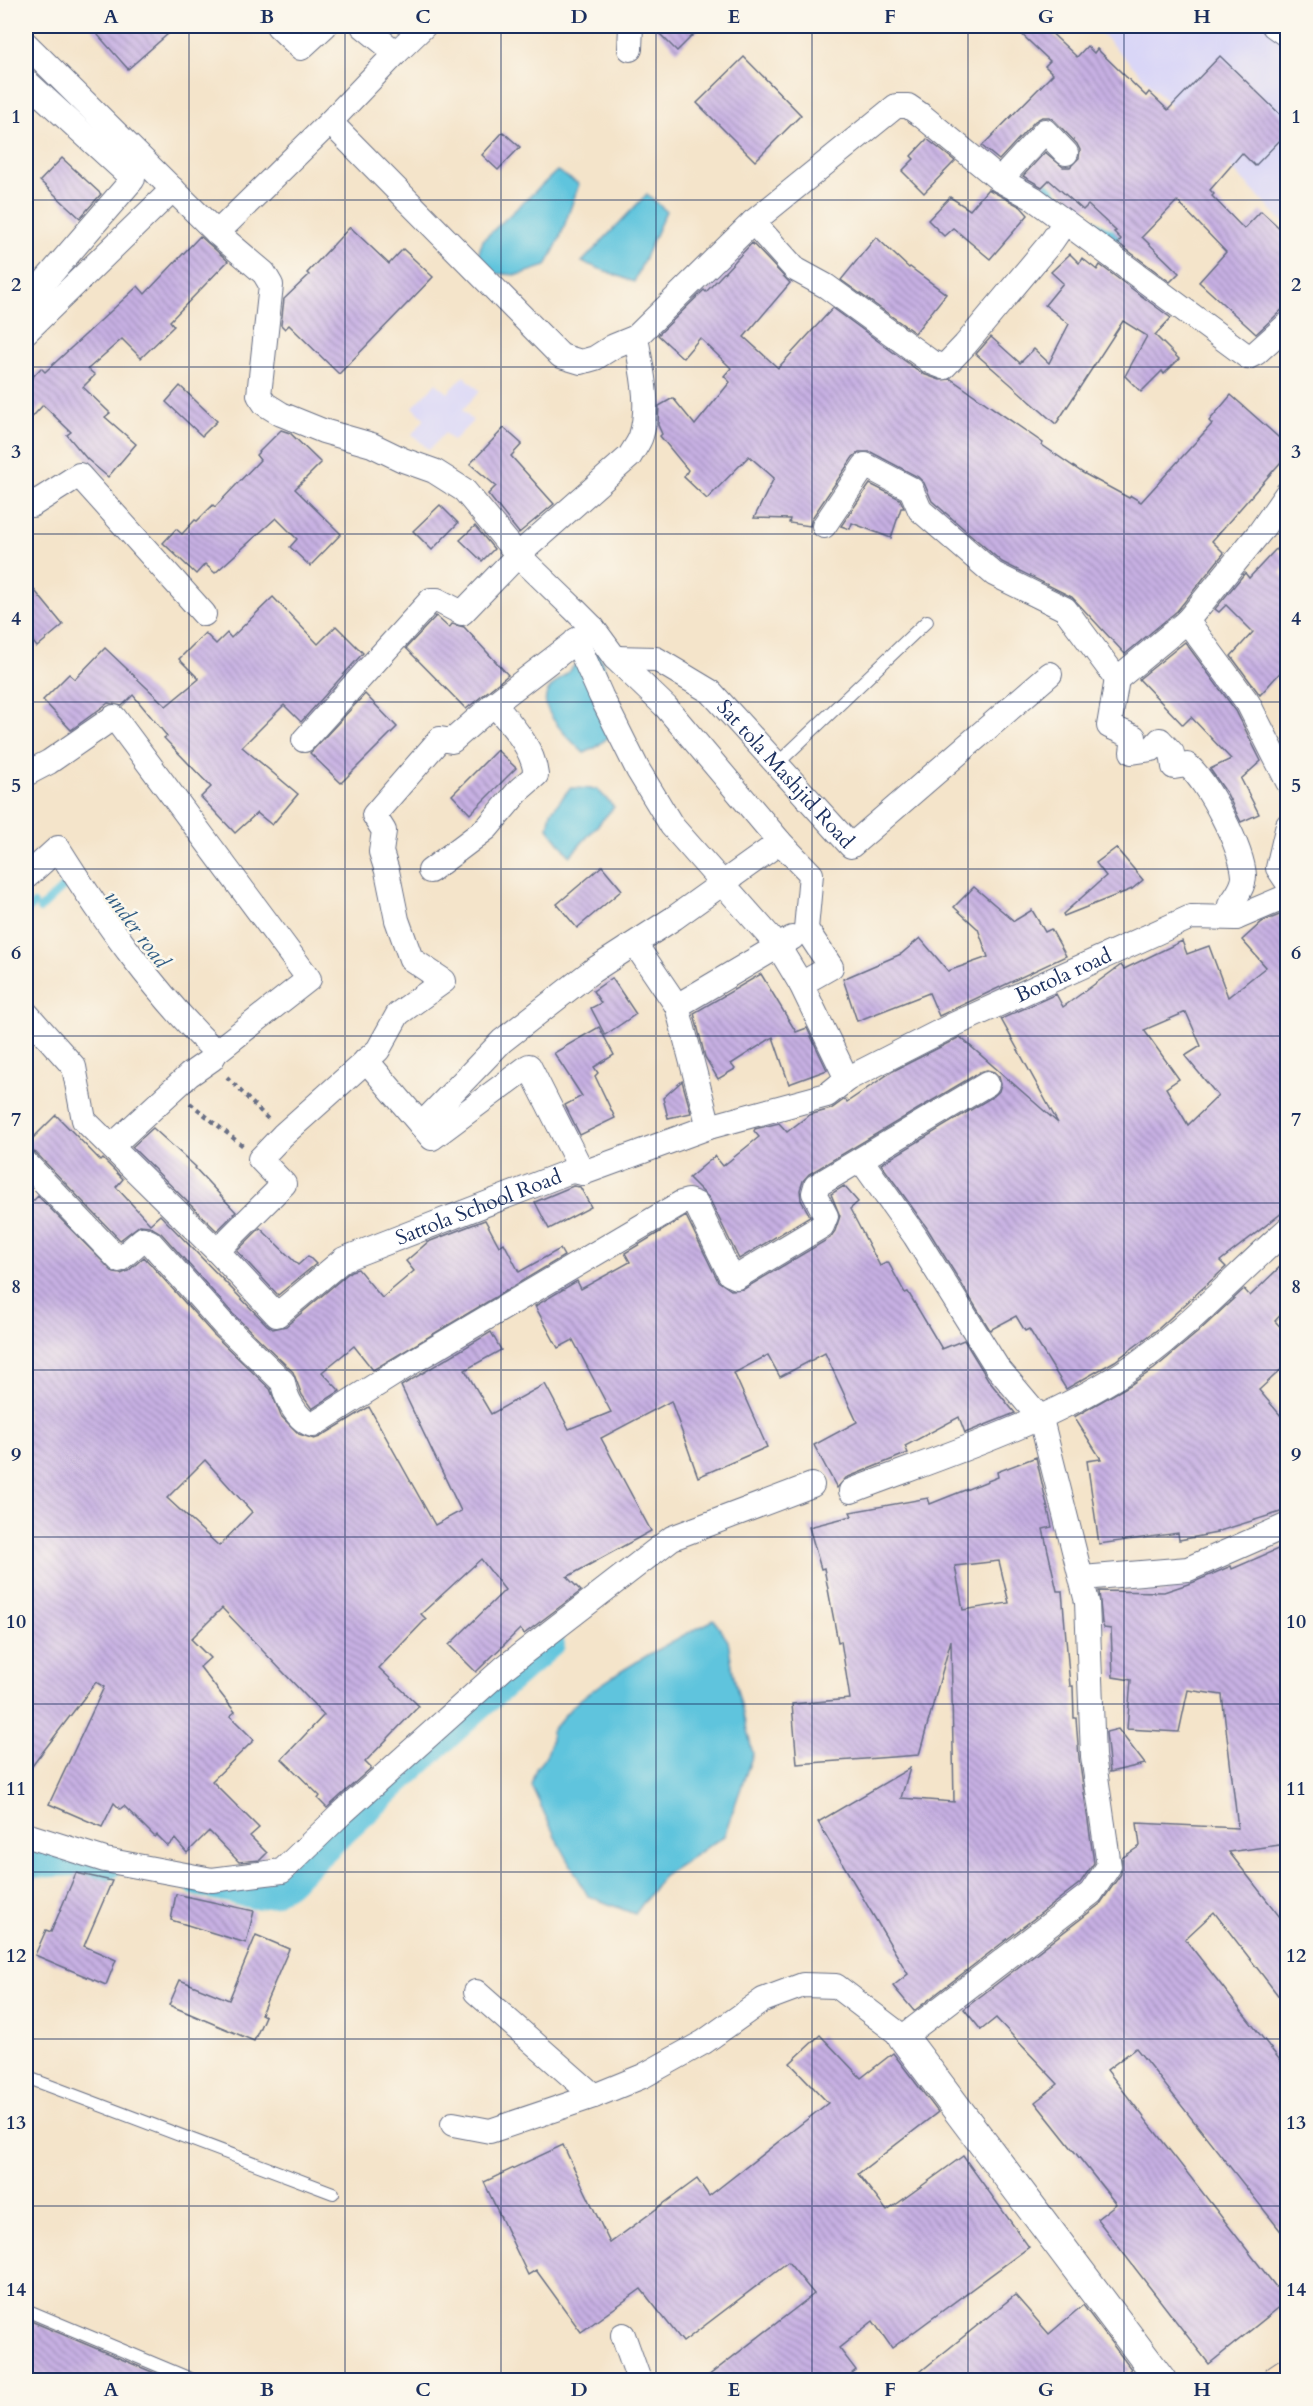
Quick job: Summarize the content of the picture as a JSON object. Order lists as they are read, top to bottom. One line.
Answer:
{"streets":{"street":["Sat tola Mashjid Road","Botola road","Sattola School Road"]},"crossings":[["Botola road","Sattola School Road"]],"water":["under road"],"grid":{"columns":["A","B","C","D","E","F","G","H"],"rows":["1","2","3","4","5","6","7","8","9","10","11","12","13","14"]}}
